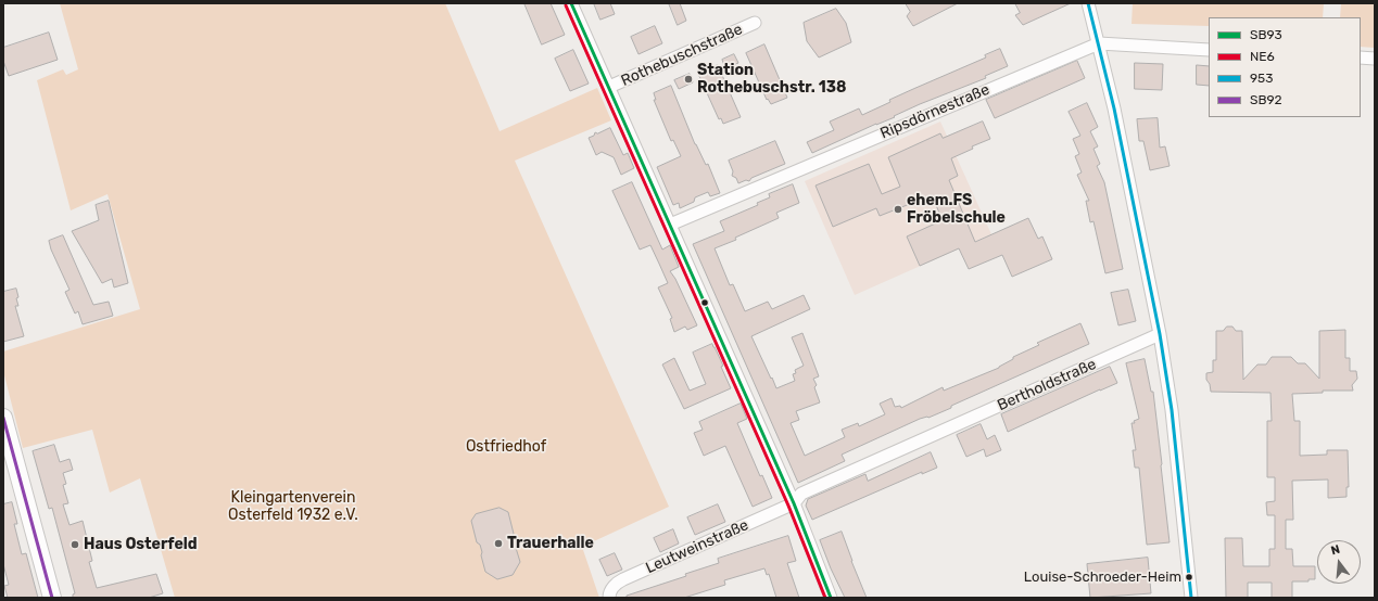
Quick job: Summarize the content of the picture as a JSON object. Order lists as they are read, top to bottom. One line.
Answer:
{"streets":{"street":["Rothebuschstraße","Ripsdörnestraße","Bertholdstraße","Leutweinstraße"]},"crossings":[["Rothebuschstraße","Ripsdörnestraße"],["Rothebuschstraße","Bertholdstraße"],["Rothebuschstraße","Leutweinstraße"],["Bertholdstraße","Leutweinstraße"]],"parks":["Ostfriedhof","Kleingartenverein Osterfeld 1932 e.V."],"places":["Station Rothebuschstr. 138","ehem.FS Fröbelschule","Trauerhalle","Haus Osterfeld","Louise-Schroeder-Heim"],"lines":["transit line SB93","transit line 953","transit line NE6","transit line SB92"],"legend":["SB93","NE6","953","SB92"],"north":"top"}
